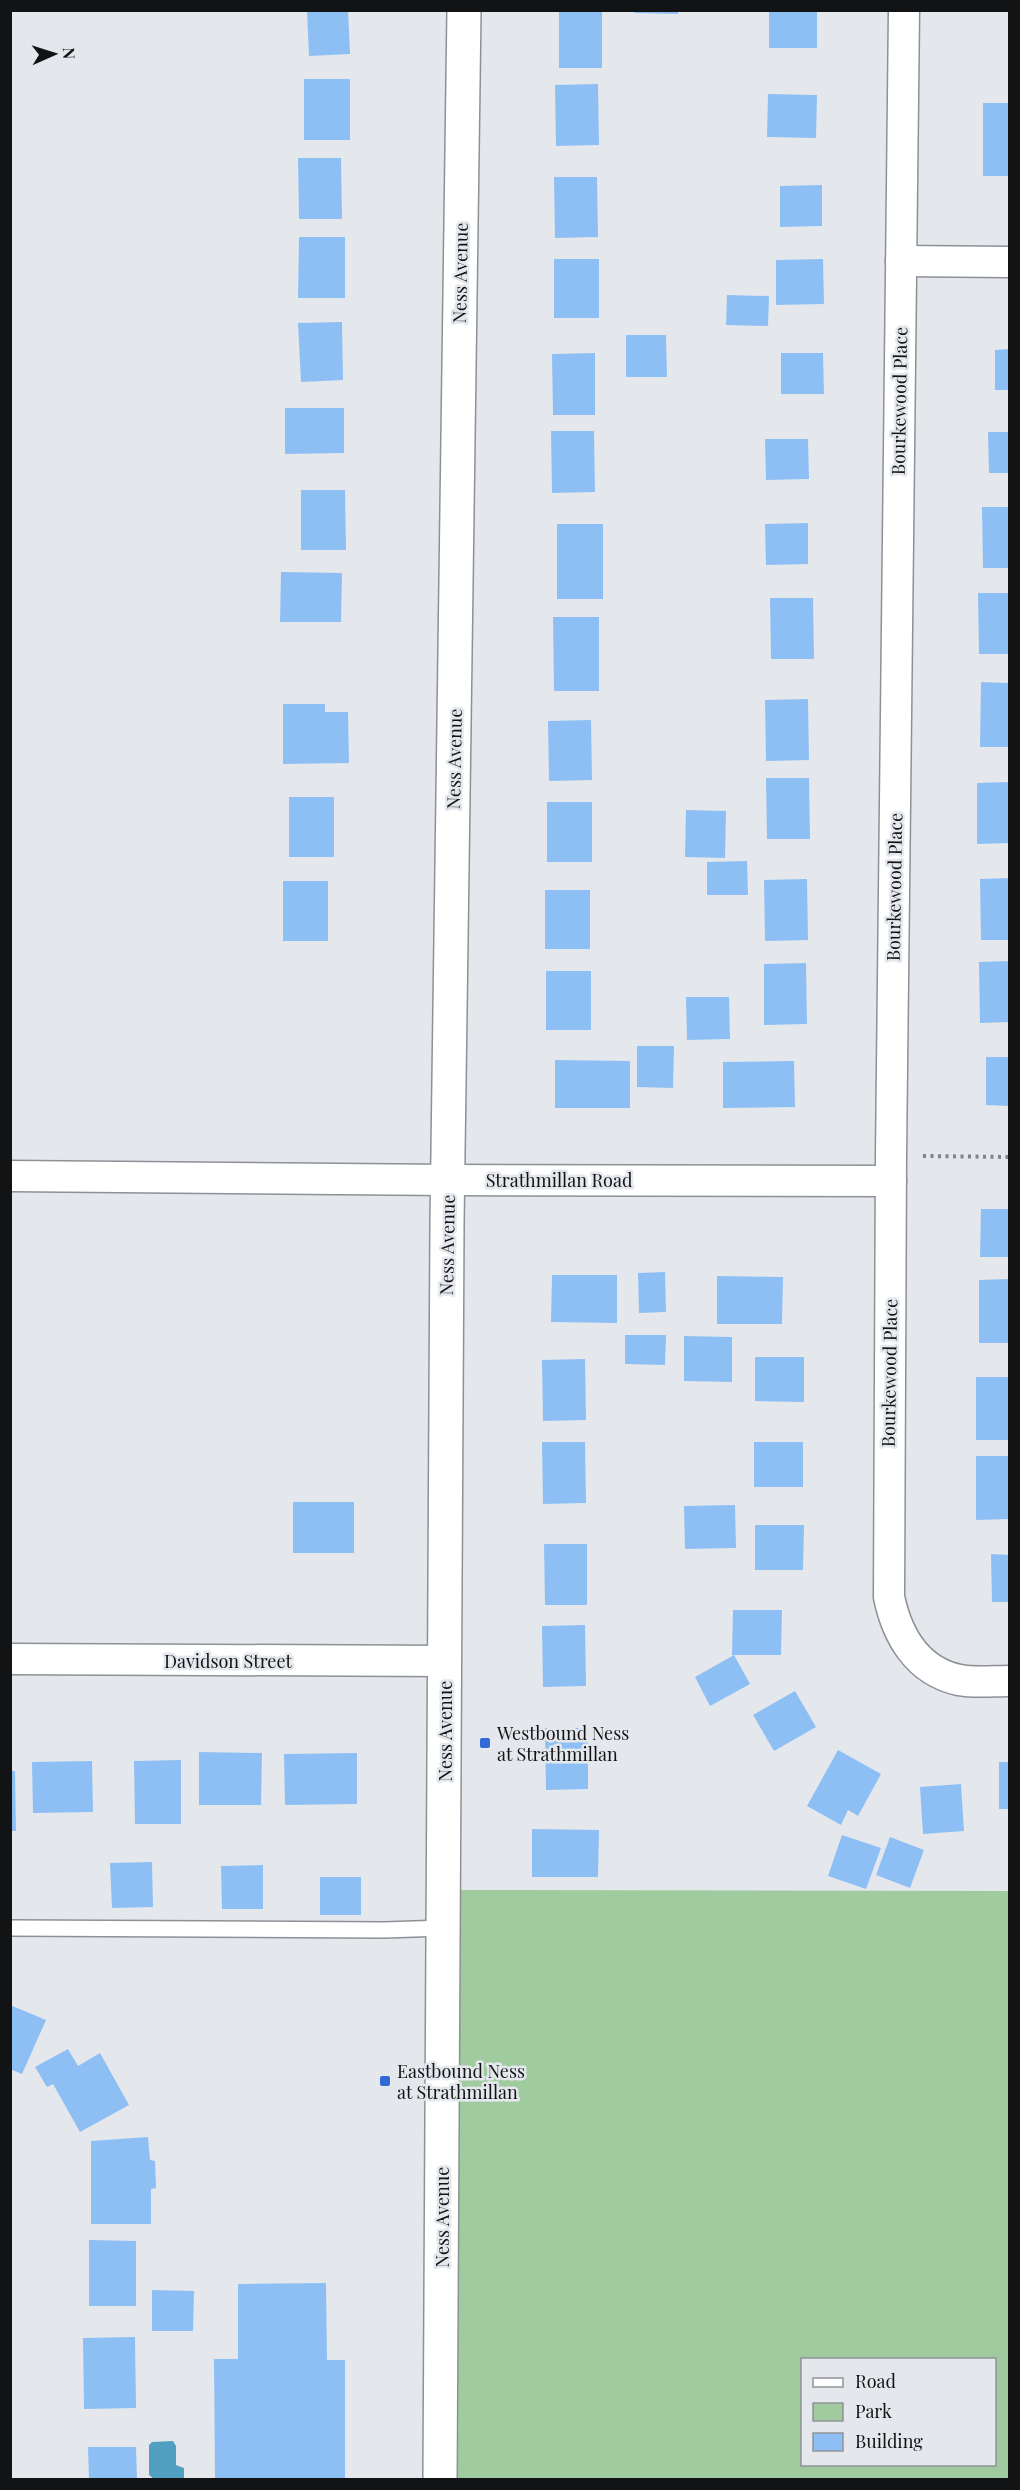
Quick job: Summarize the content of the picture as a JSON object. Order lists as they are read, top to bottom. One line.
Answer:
{"streets":{"main road":["Ness Avenue"],"street":["Bourkewood Place","Strathmillan Road","Davidson Street"]},"crossings":[["Ness Avenue","Strathmillan Road"],["Ness Avenue","Davidson Street"],["Bourkewood Place","Strathmillan Road"]],"places":{"transit":["Westbound Ness at Strathmillan","Eastbound Ness at Strathmillan"]},"legend":["Road","Park","Building"],"north":"right"}
